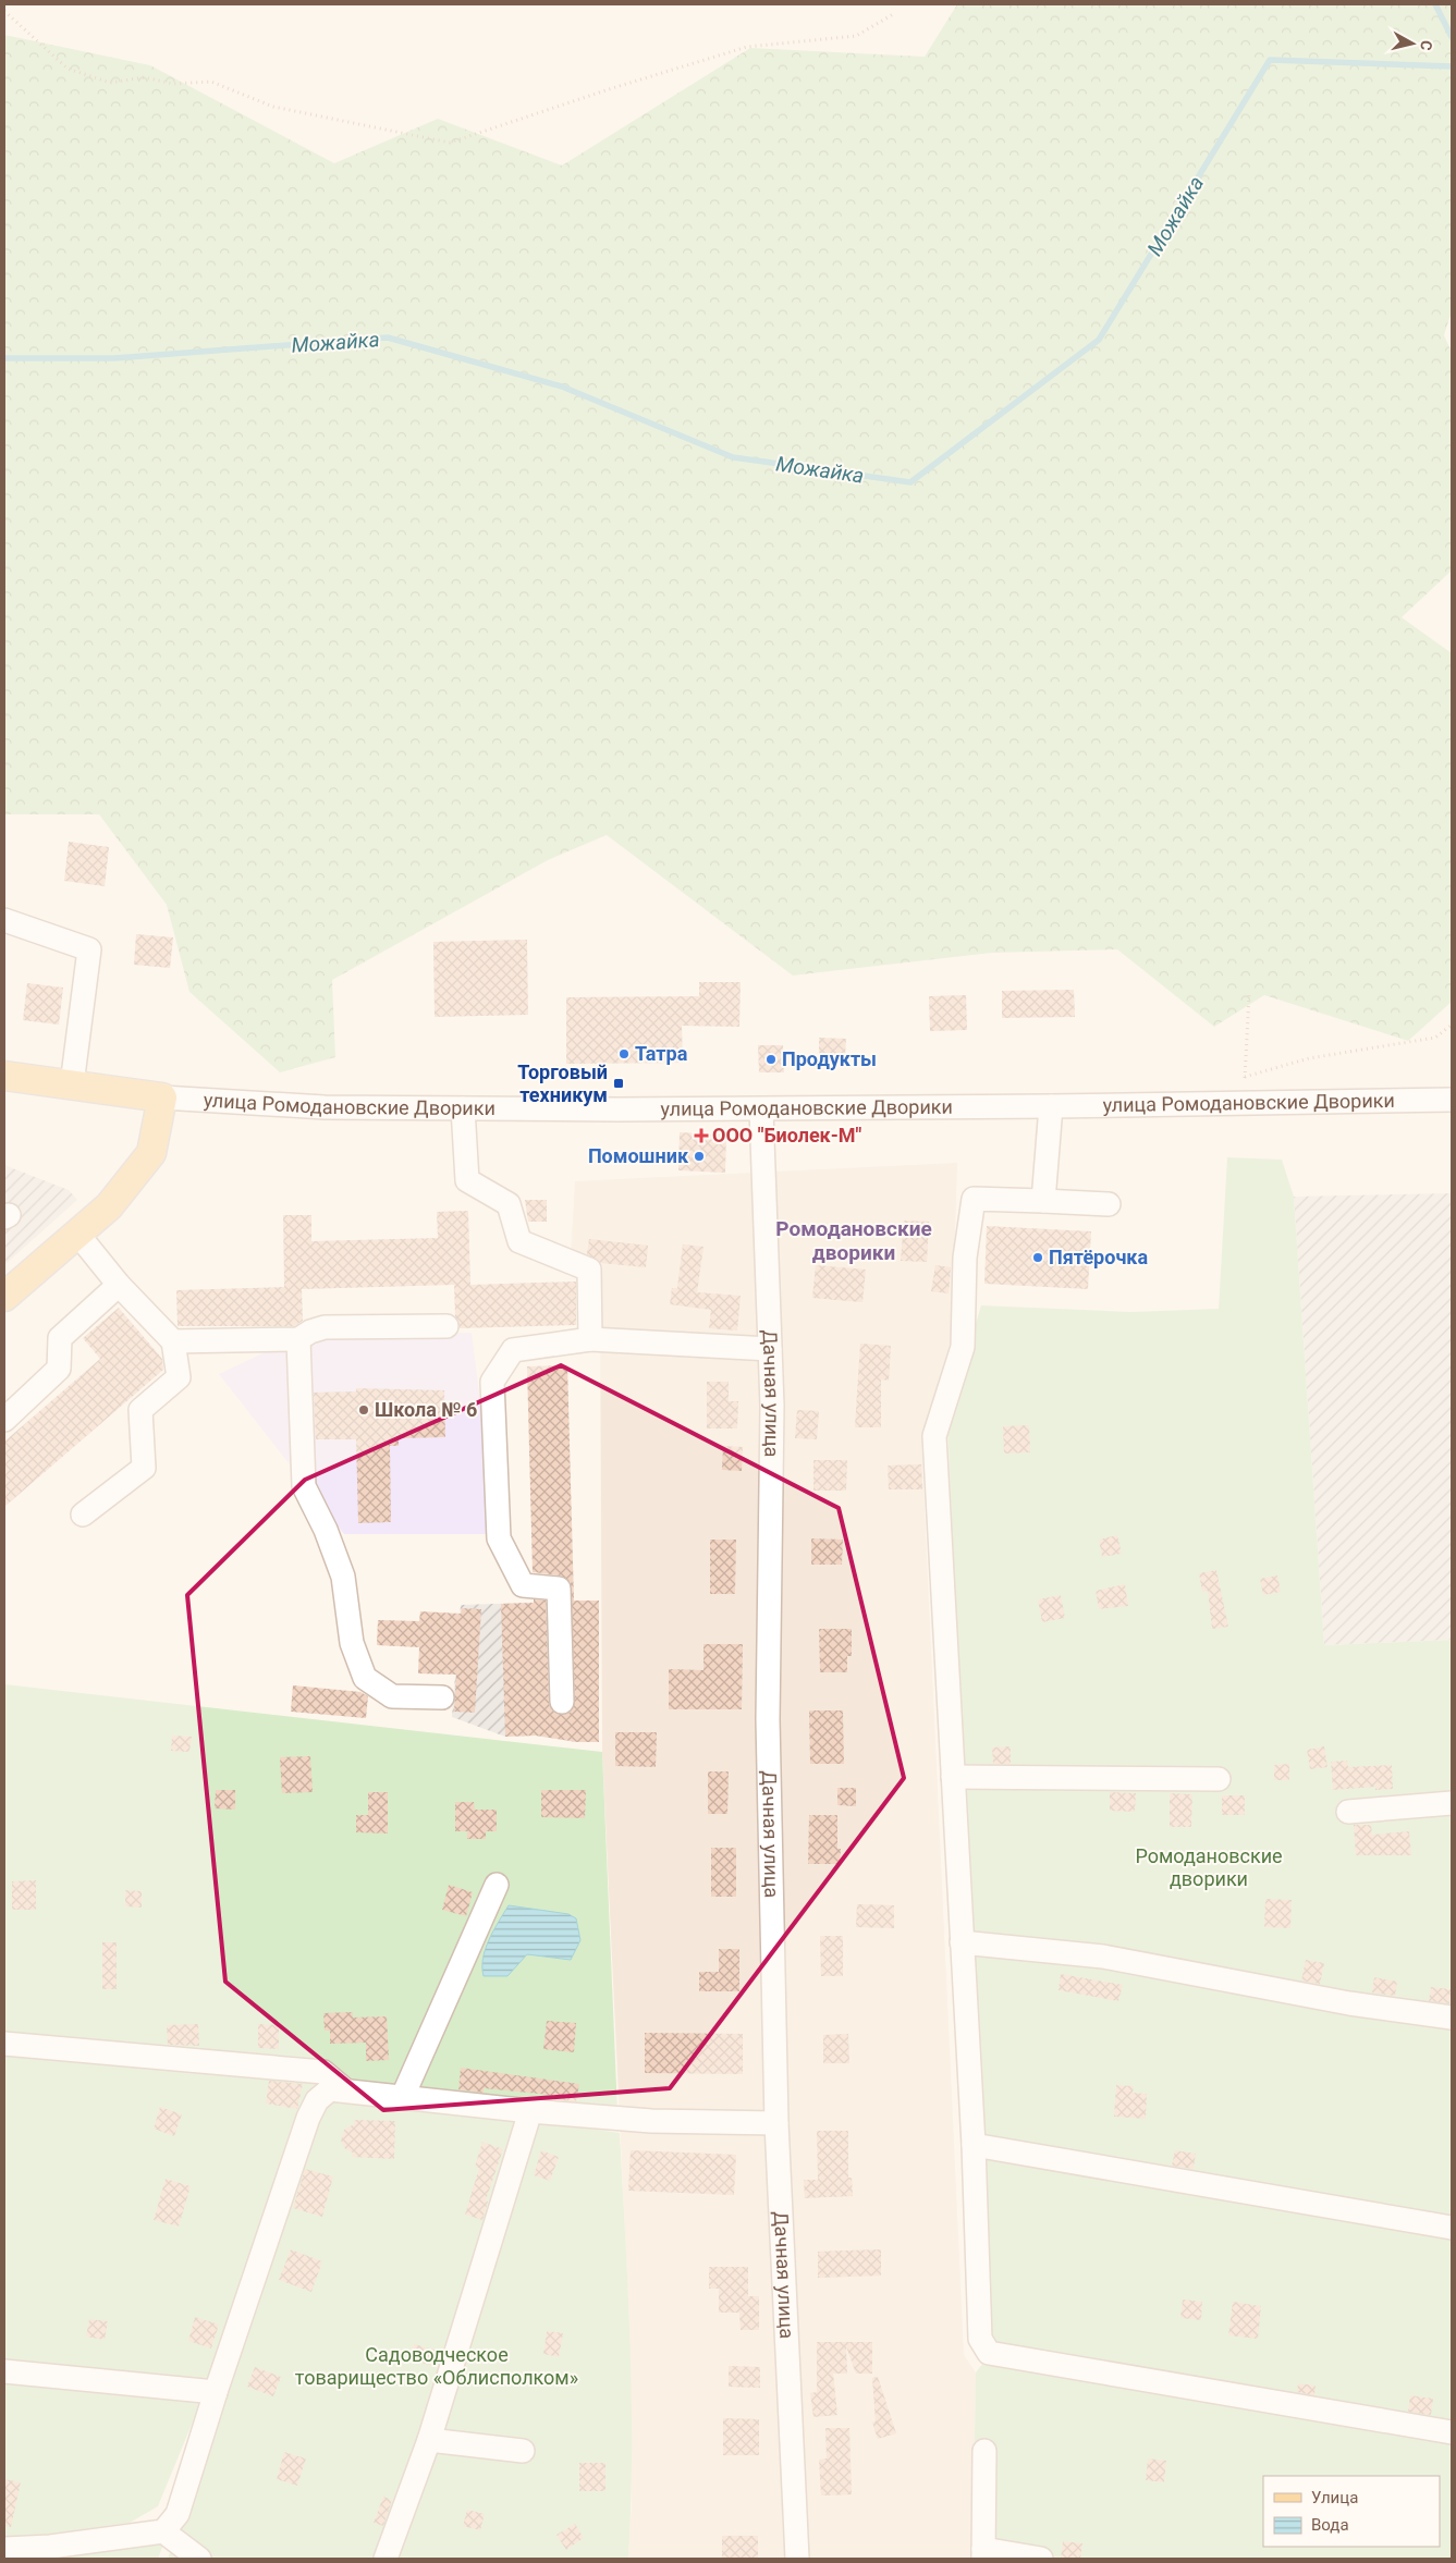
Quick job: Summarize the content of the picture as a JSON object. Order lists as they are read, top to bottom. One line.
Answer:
{"streets":{"street":["улица Ромодановские Дворики","Дачная улица"]},"crossings":[["улица Ромодановские Дворики","Дачная улица"]],"districts":["Ромодановские дворики"],"water":["Можайка"],"parks":["Ромодановские дворики","Садоводческое товарищество «Облисполком»"],"places":{"other":["Татра","Продукты","Помошник","Пятёрочка","Школа № 6"],"transit":["Торговый техникум"],"health":["ООО \"Биолек-М\""]},"legend":["Улица","Вода"],"north":"right"}
